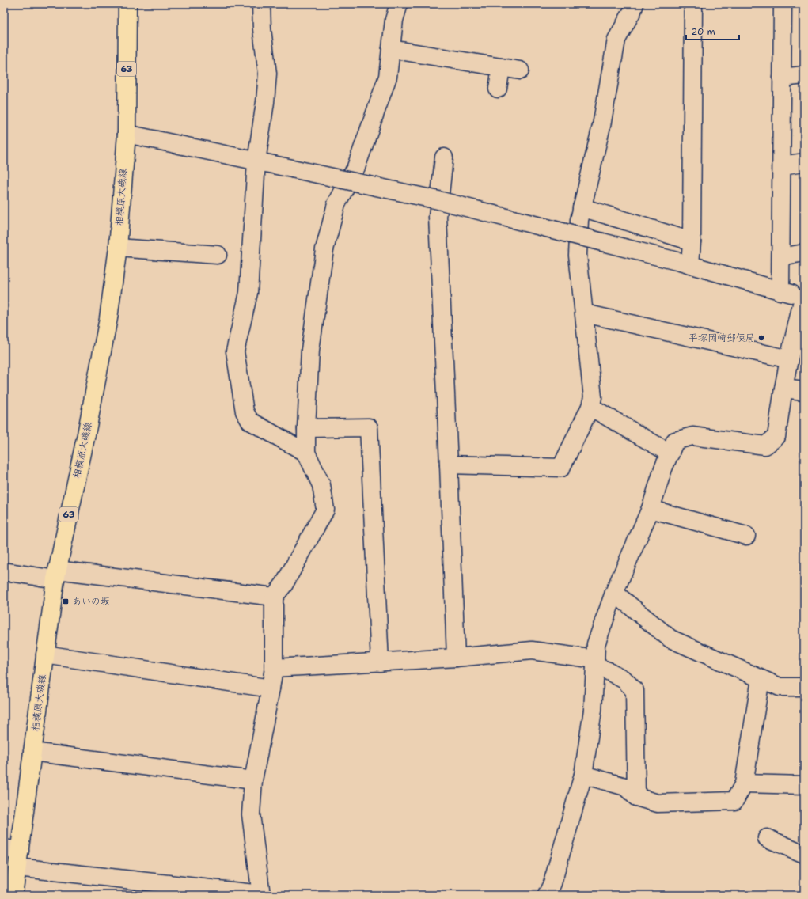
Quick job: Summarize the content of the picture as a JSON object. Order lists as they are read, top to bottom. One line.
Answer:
{"streets":{"main road":["63","相模原大磯線"]},"places":{"other":["平塚岡崎郵便局"],"transit":["あいの坂"]},"scale_bar":"20 m"}
